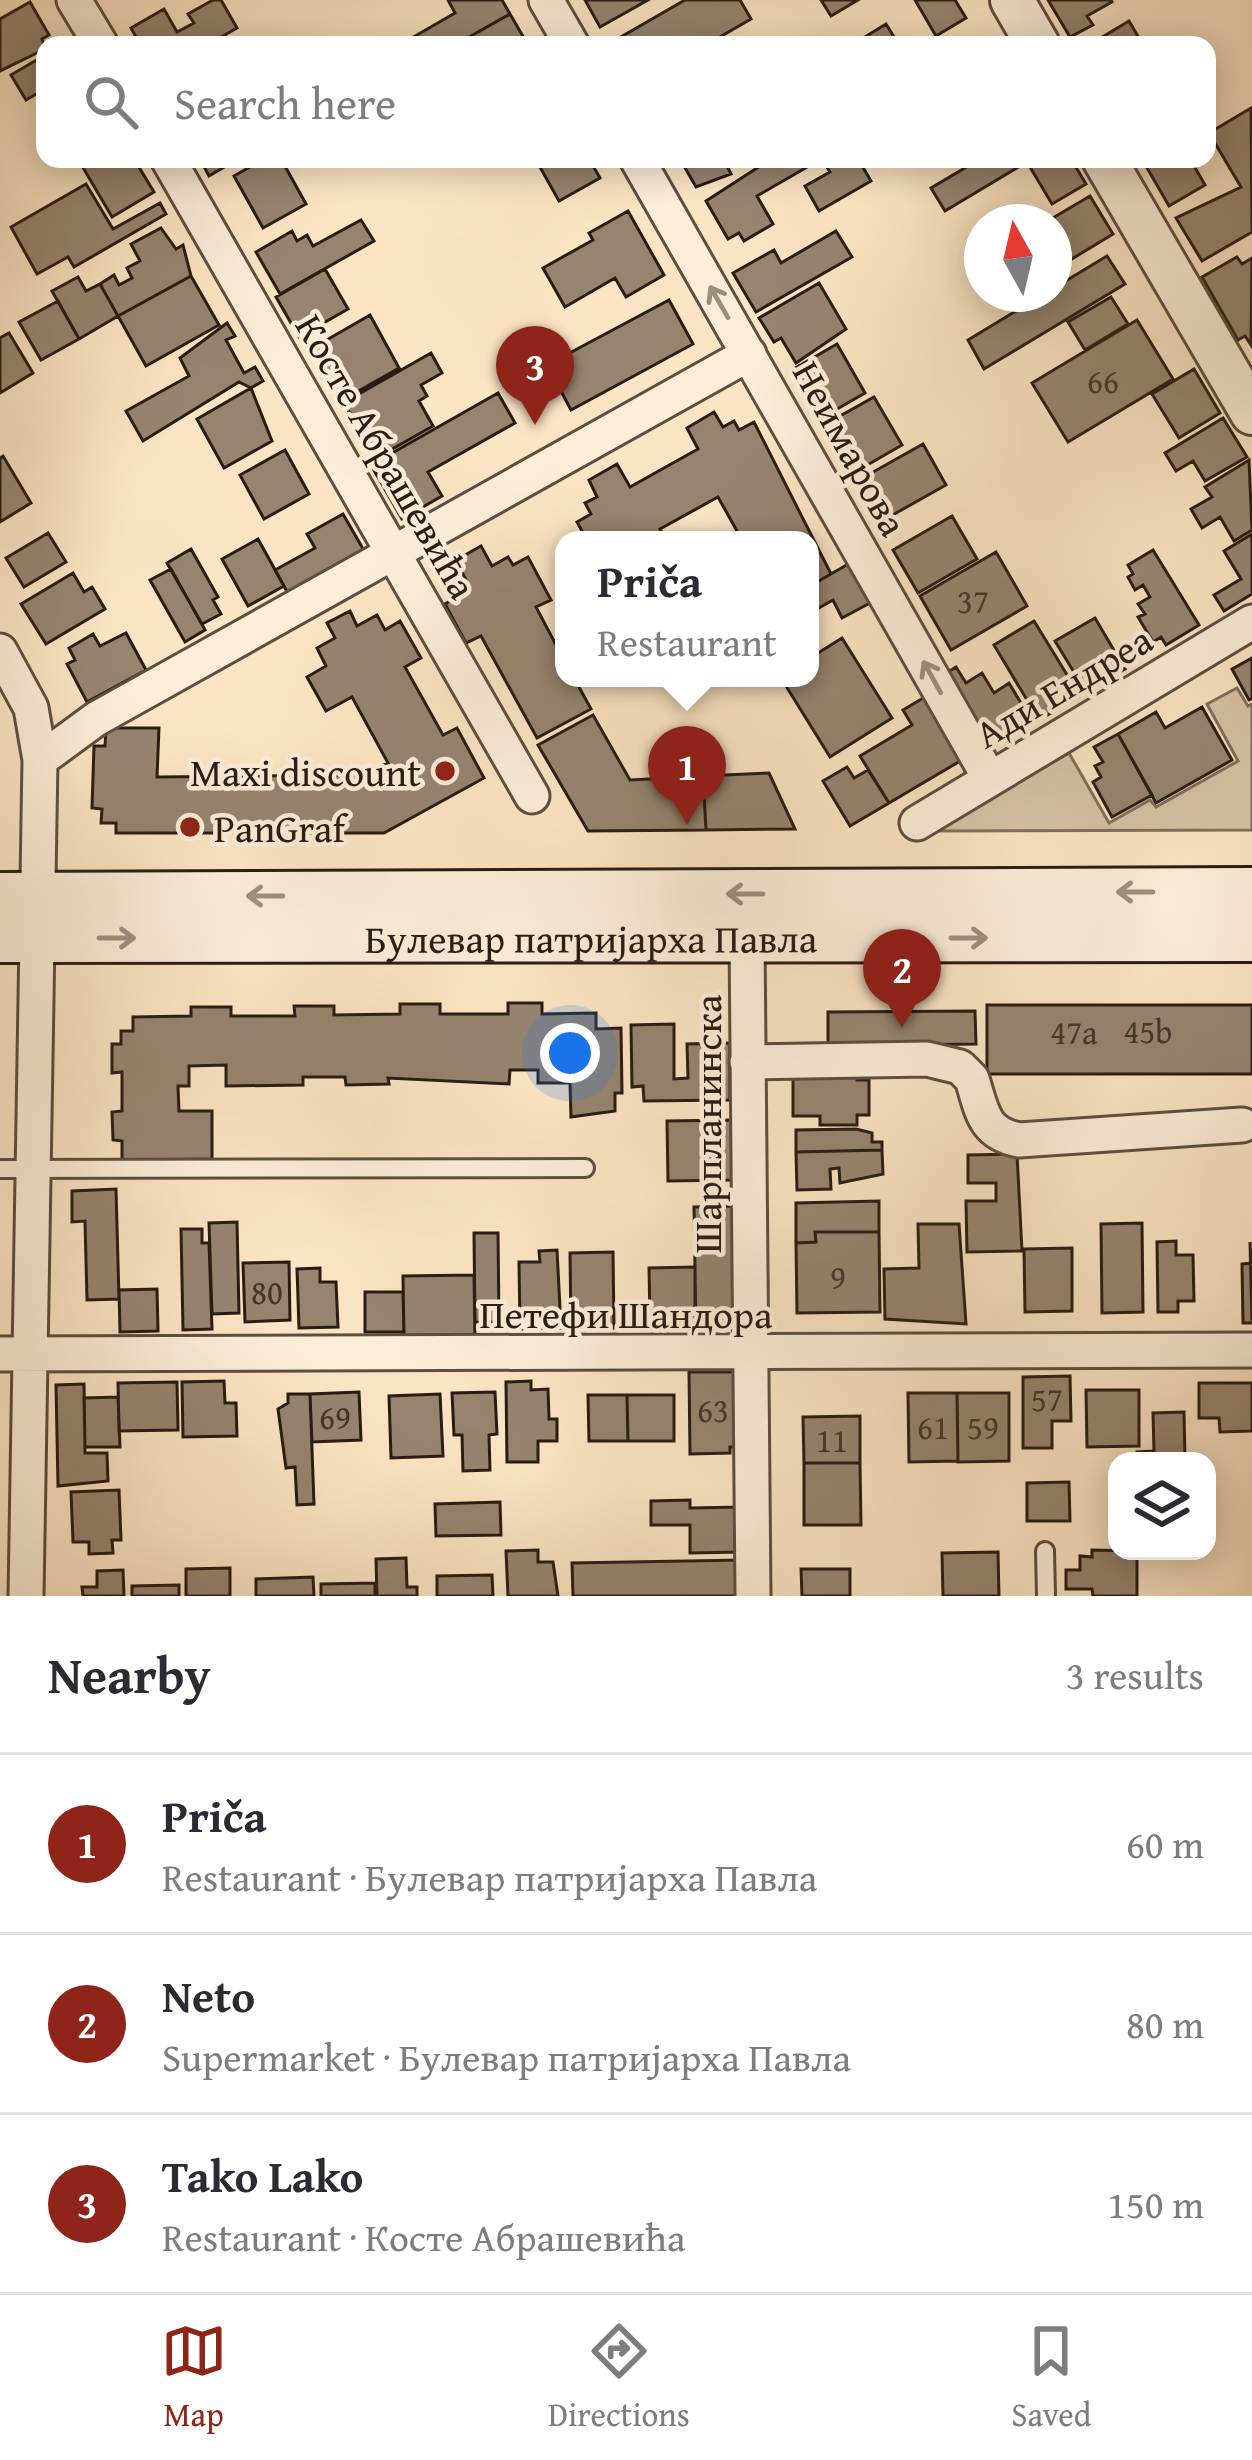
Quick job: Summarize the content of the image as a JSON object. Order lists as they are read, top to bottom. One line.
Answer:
{"streets":{"main road":["Булевар патријарха Павла"],"street":["Неимарова","Косте Абрашевића","Ади Ендреа","Шарпланинска","Петефи Шандора"]},"crossings":[["Неимарова","Ади Ендреа"],["Булевар патријарха Павла","Шарпланинска"],["Шарпланинска","Петефи Шандора"]],"one_way":["Неимарова"],"places":["Maxi discount","PanGraf"],"house_numbers":["66","37","45b","47a","9","80","57","63","69","61","59","11"],"north":"top","page":{"search":"Search here","pins":["3","1","2"],"popup":["Priča","Restaurant"],"heading":["Nearby","3 results"],"list":[{"mark":"1","name":"Priča","note":"Restaurant · Булевар патријарха Павла","value":"60 m"},{"mark":"2","name":"Neto","note":"Supermarket · Булевар патријарха Павла","value":"80 m"},{"mark":"3","name":"Tako Lako","note":"Restaurant · Косте Абрашевића","value":"150 m"}],"nav":["Map","Directions","Saved"]}}
